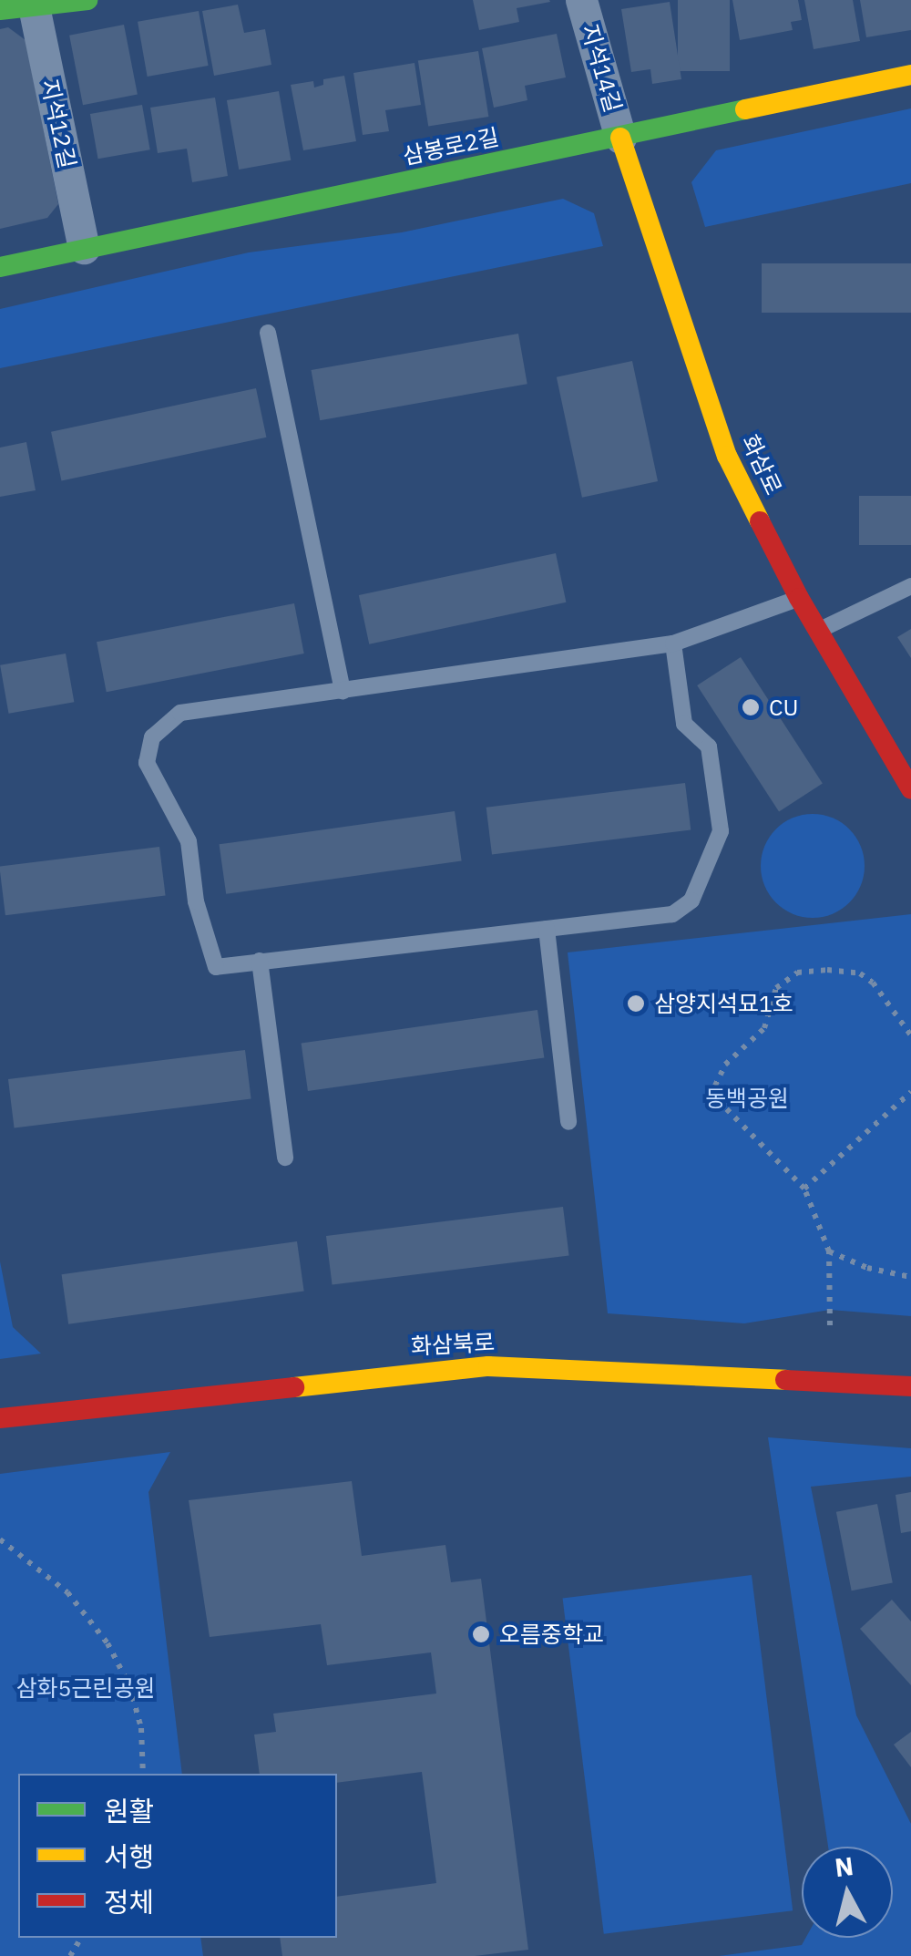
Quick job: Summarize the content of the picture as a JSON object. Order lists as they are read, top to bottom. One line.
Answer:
{"streets":{"street":["지석14길","지석12길","삼봉로2길","화삼로","화삼북로"]},"crossings":[["지석14길","삼봉로2길"],["지석14길","화삼로"],["지석12길","삼봉로2길"],["삼봉로2길","화삼로"]],"parks":["동백공원","삼화5근린공원"],"places":["CU","삼양지석묘1호","오름중학교"],"legend":["원활","서행","정체"],"north":"top"}
